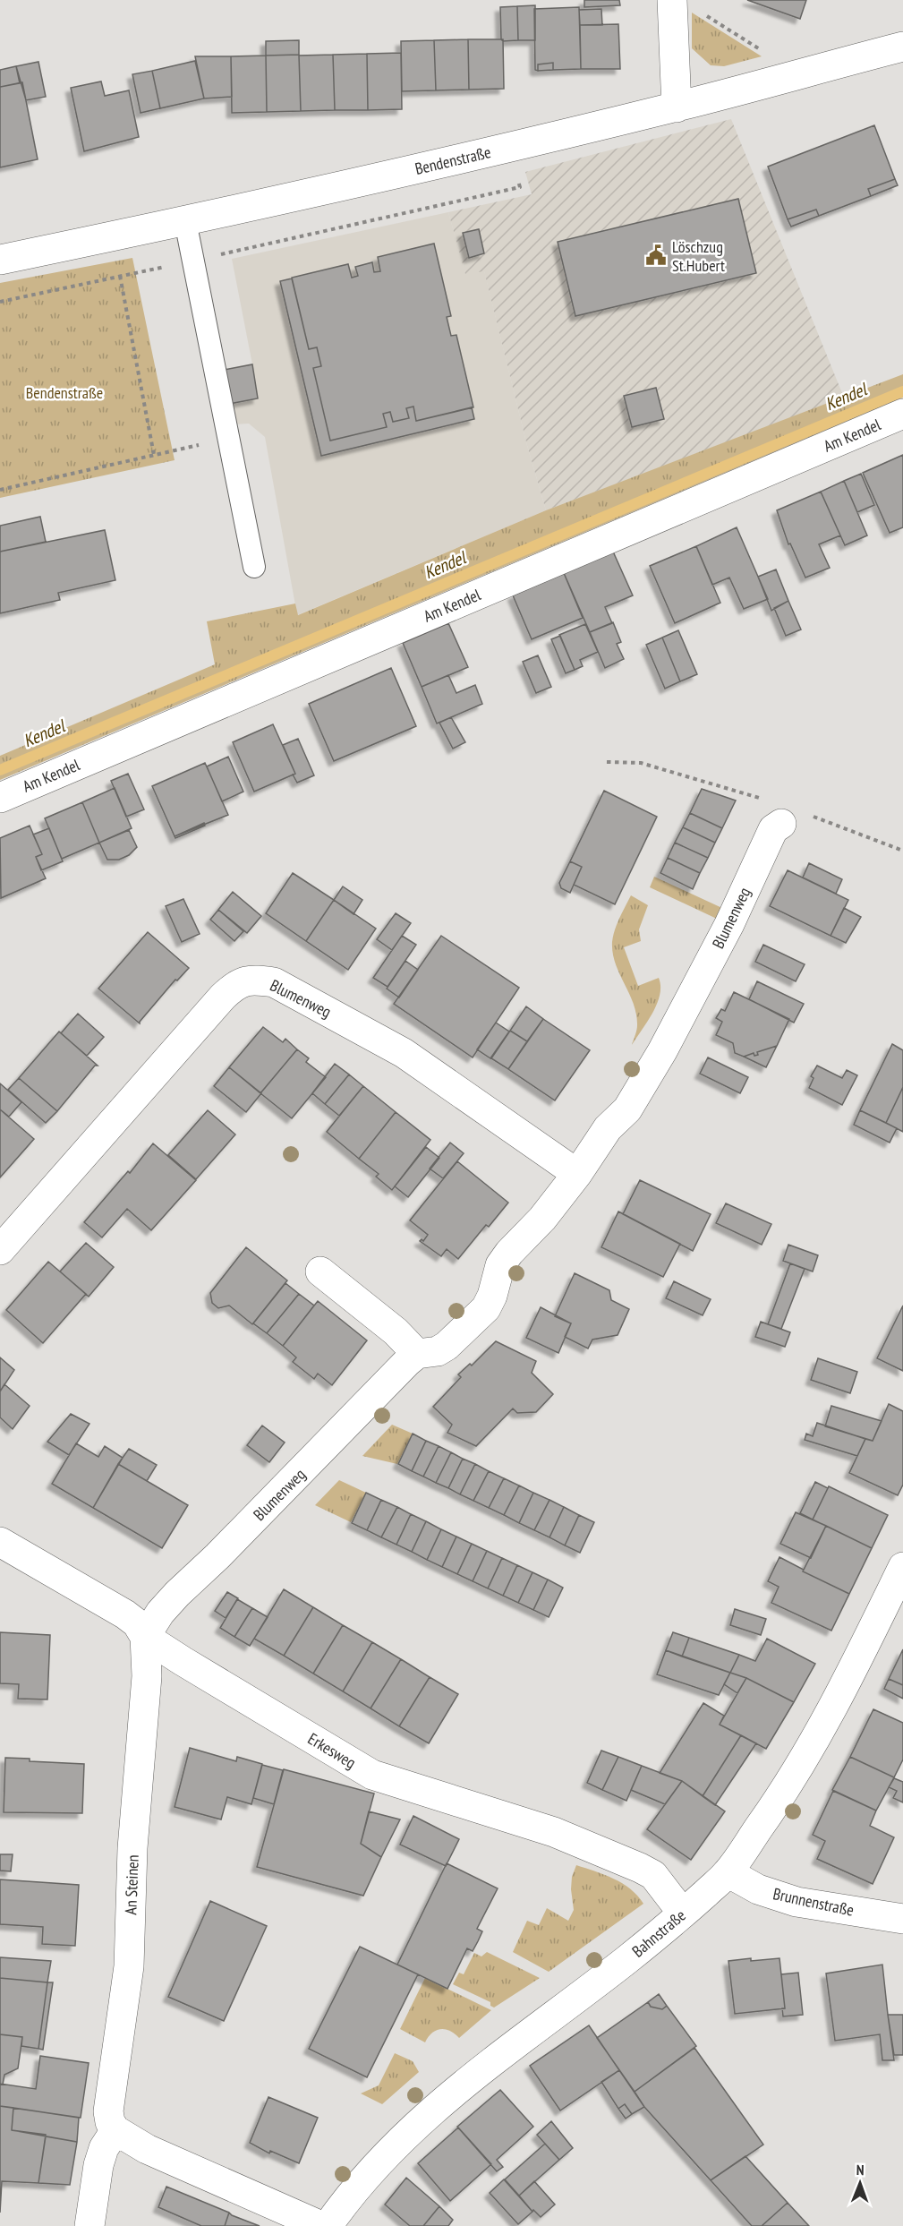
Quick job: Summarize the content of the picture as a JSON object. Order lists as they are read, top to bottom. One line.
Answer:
{"streets":{"street":["Bendenstraße","Am Kendel","Blumenweg","Erkesweg","An Steinen","Brunnenstraße","Bahnstraße"]},"crossings":[["Blumenweg","Erkesweg"],["Blumenweg","An Steinen"],["Erkesweg","An Steinen"],["Erkesweg","Bahnstraße"],["Brunnenstraße","Bahnstraße"]],"water":["Kendel"],"parks":["Bendenstraße"],"places":{"public building":["Löschzug St.Hubert"]},"north":"top"}
